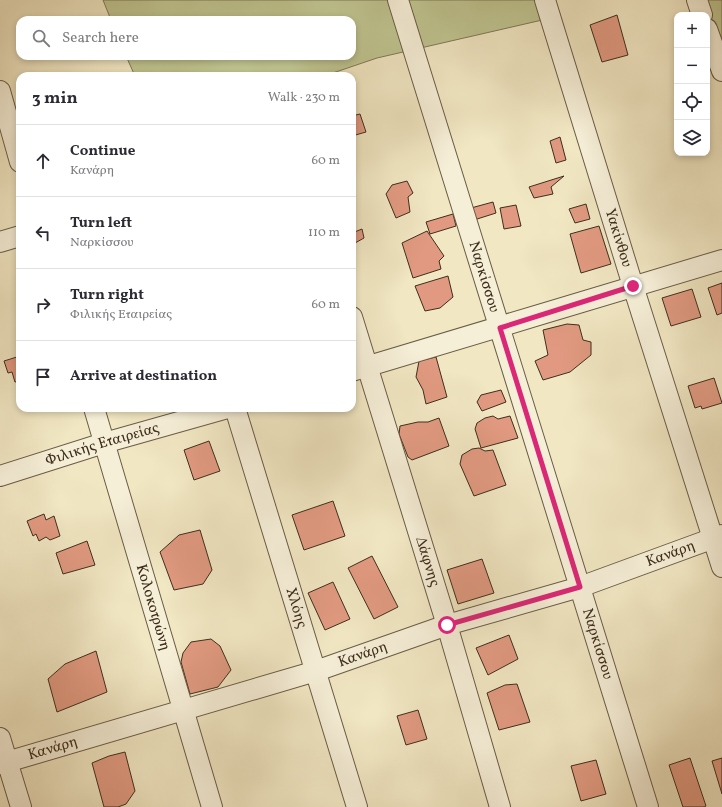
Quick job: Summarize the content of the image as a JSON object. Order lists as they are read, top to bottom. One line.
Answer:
{"streets":{"street":["Υακίνθου","Ναρκίσσου","Φιλικής Εταιρείας","Κανάρη","Δάφνης","Κολοκοτρώνη","Χλόης"]},"crossings":[["Υακίνθου","Κανάρη"],["Ναρκίσσου","Κανάρη"],["Φιλικής Εταιρείας","Κολοκοτρώνη"],["Κανάρη","Δάφνης"],["Κανάρη","Κολοκοτρώνη"],["Κανάρη","Χλόης"]],"page":{"map_buttons":["+","−"],"search":"Search here","heading":["3 min","Walk · 230 m"],"list":[["Continue","Κανάρη","60 m"],["Turn left","Ναρκίσσου","110 m"],["Turn right","Φιλικής Εταιρείας","60 m"],"Arrive at destination"]}}
